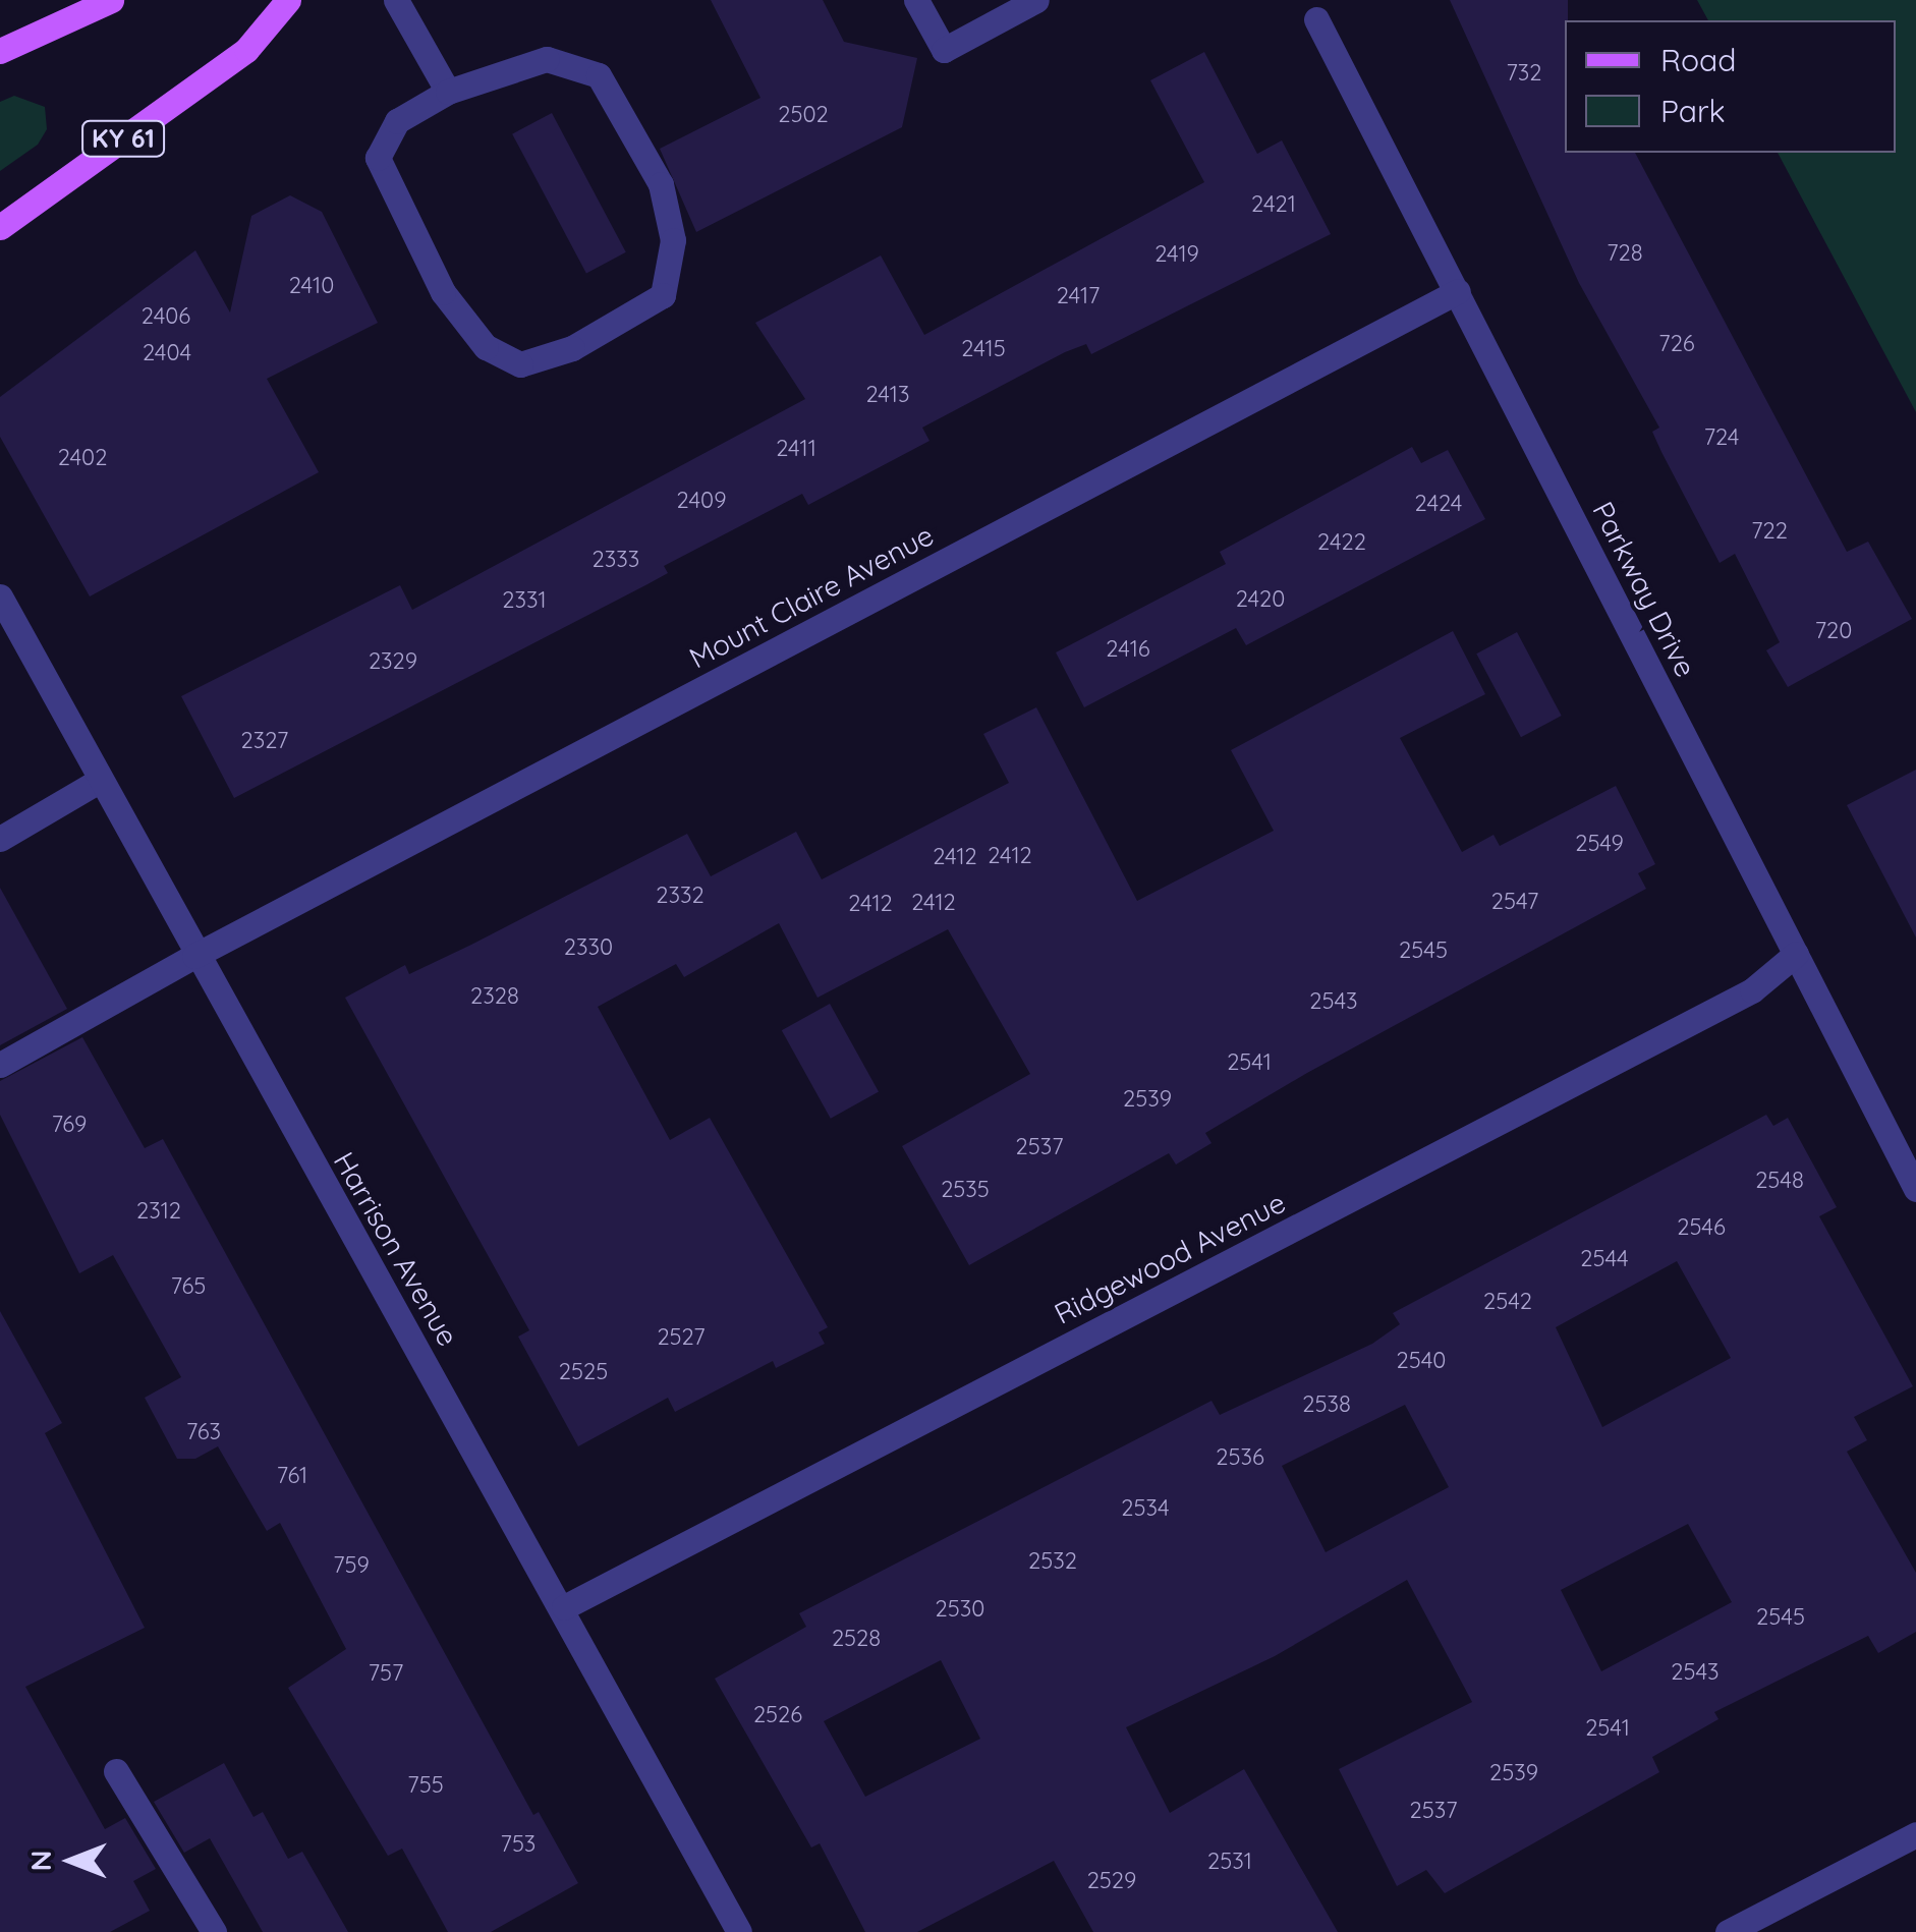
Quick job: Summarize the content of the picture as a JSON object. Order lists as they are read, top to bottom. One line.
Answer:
{"streets":{"main road":["KY 61"],"street":["Parkway Drive","Mount Claire Avenue","Harrison Avenue","Ridgewood Avenue"]},"crossings":[["Parkway Drive","Mount Claire Avenue"],["Parkway Drive","Ridgewood Avenue"],["Mount Claire Avenue","Harrison Avenue"],["Harrison Avenue","Ridgewood Avenue"]],"house_numbers":["732","2502","2421","728","2419","2410","2417","2406","726","2415","2404","2413","724","2411","2402","2409","2424","722","2422","2333","2420","2331","720","2416","2329","2327","2549","2412","2412","2332","2547","2412","2412","2330","2545","2328","2543","2541","2539","769","2537","2548","2535","2312","2546","2544","765","2542","2527","2540","2525","2538","763","2536","761","2534","2532","759","2530","2545","2528","2543","757","2526","2541","2539","755","2537","753","2531","2529"],"legend":["Road","Park"],"north":"left"}
